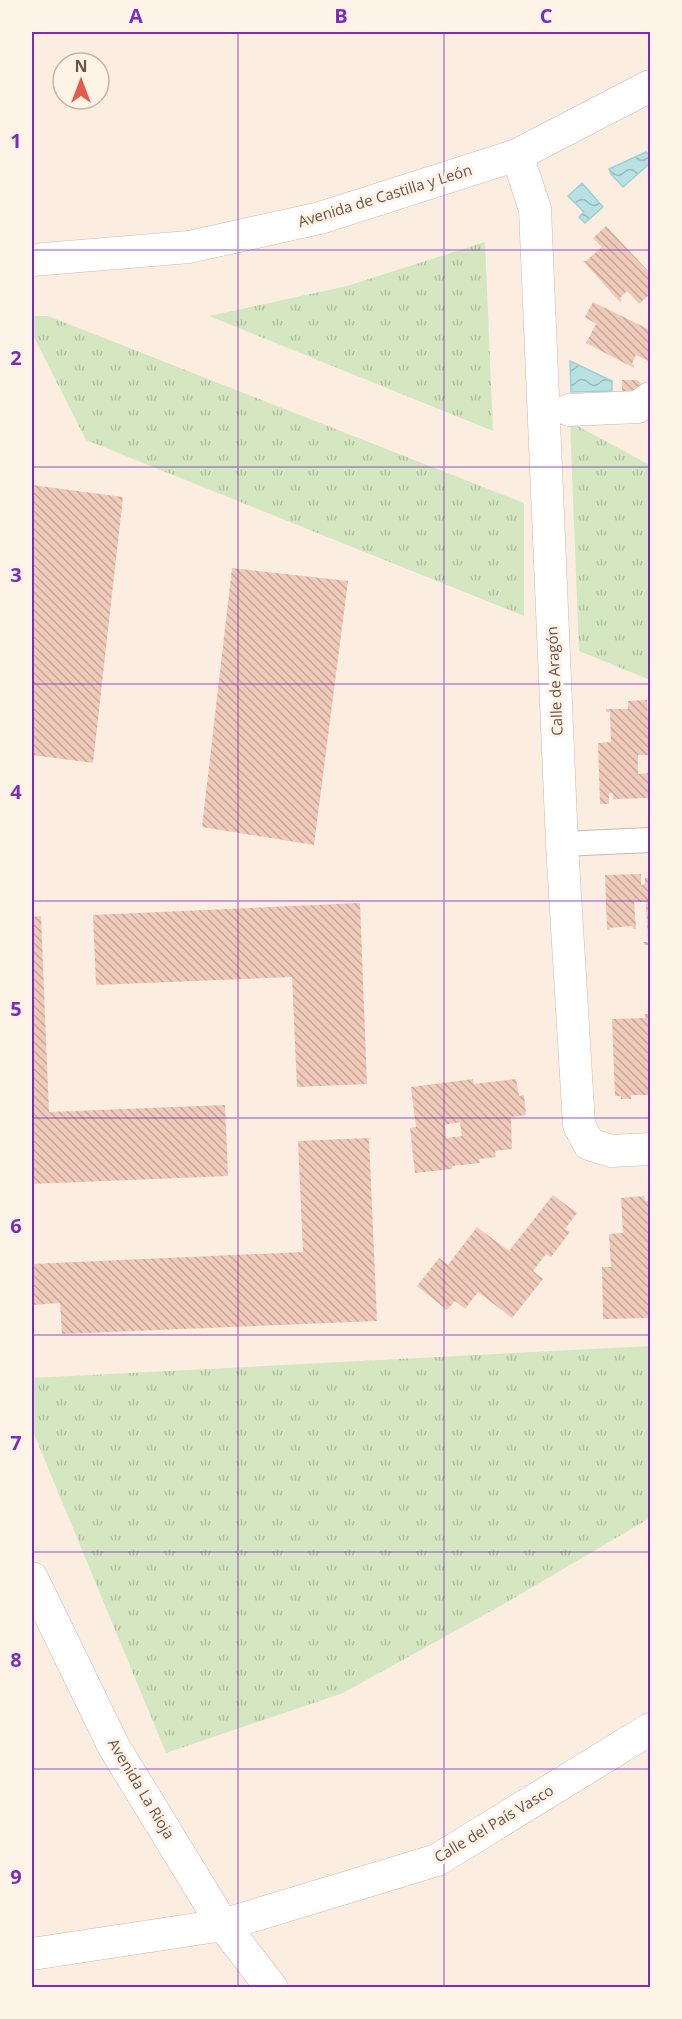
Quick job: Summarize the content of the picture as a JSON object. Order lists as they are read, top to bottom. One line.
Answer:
{"streets":{"street":["Avenida de Castilla y León","Calle de Aragón","Avenida La Rioja","Calle del País Vasco"]},"crossings":[["Avenida de Castilla y León","Calle de Aragón"],["Avenida La Rioja","Calle del País Vasco"]],"north":"top","grid":{"columns":["A","B","C"],"rows":["1","2","3","4","5","6","7","8","9"]}}
